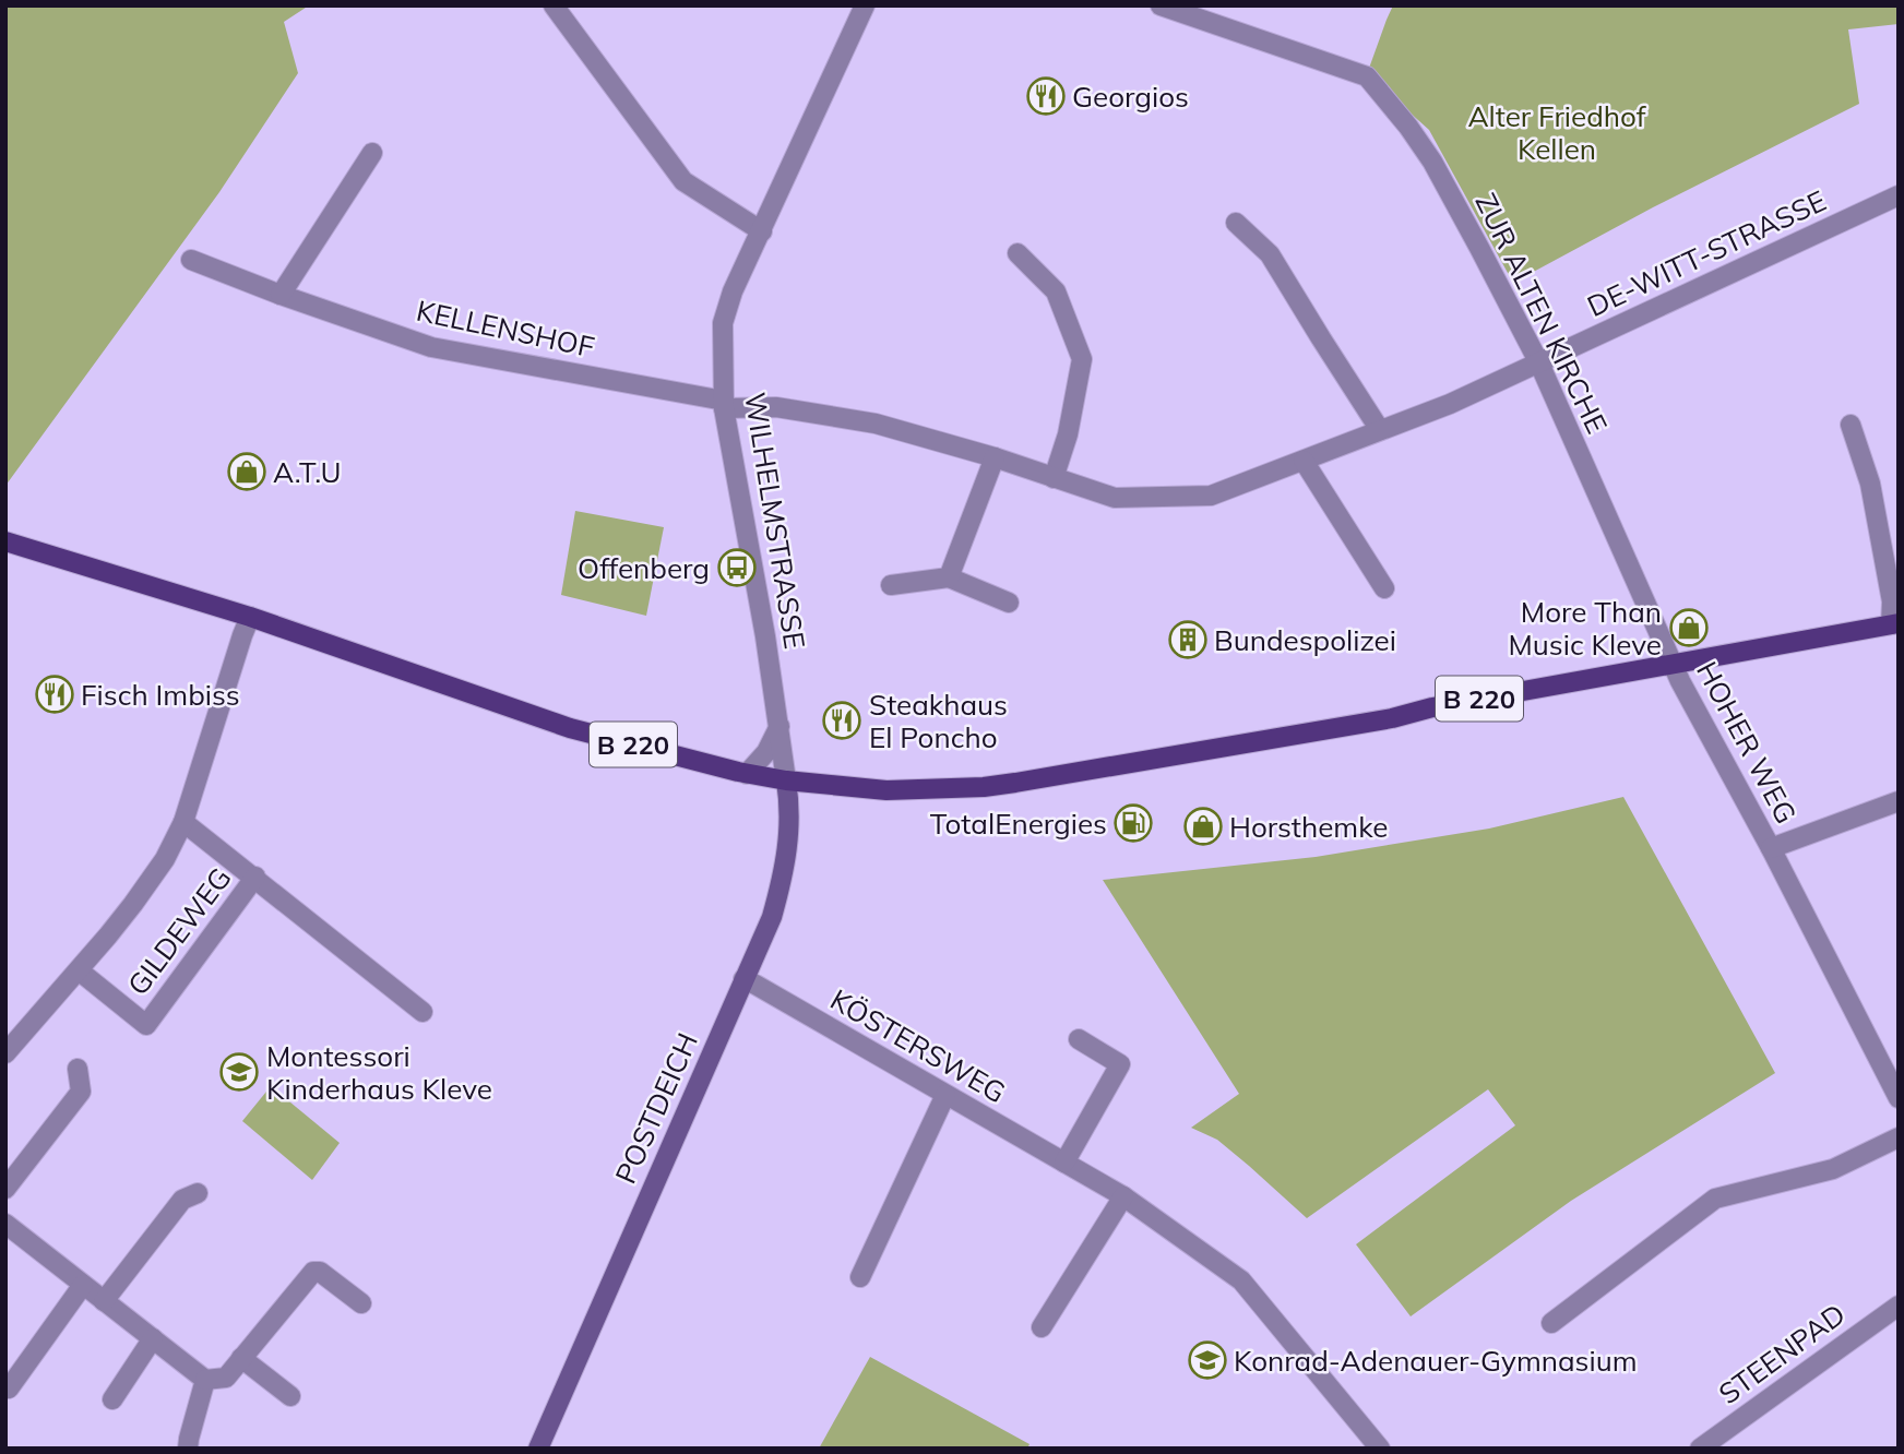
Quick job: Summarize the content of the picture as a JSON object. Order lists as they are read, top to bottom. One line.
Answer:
{"streets":{"main road":["B 220","POSTDEICH"],"street":["DE-WITT-STRASSE","ZUR ALTEN KIRCHE","KELLENSHOF","WILHELMSTRASSE","HOHER WEG","GILDEWEG","KÖSTERSWEG","STEENPAD"]},"crossings":[["DE-WITT-STRASSE","ZUR ALTEN KIRCHE"],["DE-WITT-STRASSE","KELLENSHOF"],["ZUR ALTEN KIRCHE","B 220"],["ZUR ALTEN KIRCHE","HOHER WEG"],["KELLENSHOF","WILHELMSTRASSE"],["WILHELMSTRASSE","B 220"],["WILHELMSTRASSE","POSTDEICH"],["B 220","HOHER WEG"],["B 220","POSTDEICH"],["KÖSTERSWEG","POSTDEICH"]],"parks":["Alter Friedhof Kellen"],"places":{"restaurant":["Georgios","Fisch Imbiss","Steakhaus El Poncho"],"shop":["A.T.U","More Than Music Kleve","Horsthemke"],"bus stop":["Offenberg"],"building":["Bundespolizei"],"fuel station":["TotalEnergies"],"school or university":["Montessori Kinderhaus Kleve","Konrad-Adenauer-Gymnasium"]}}
